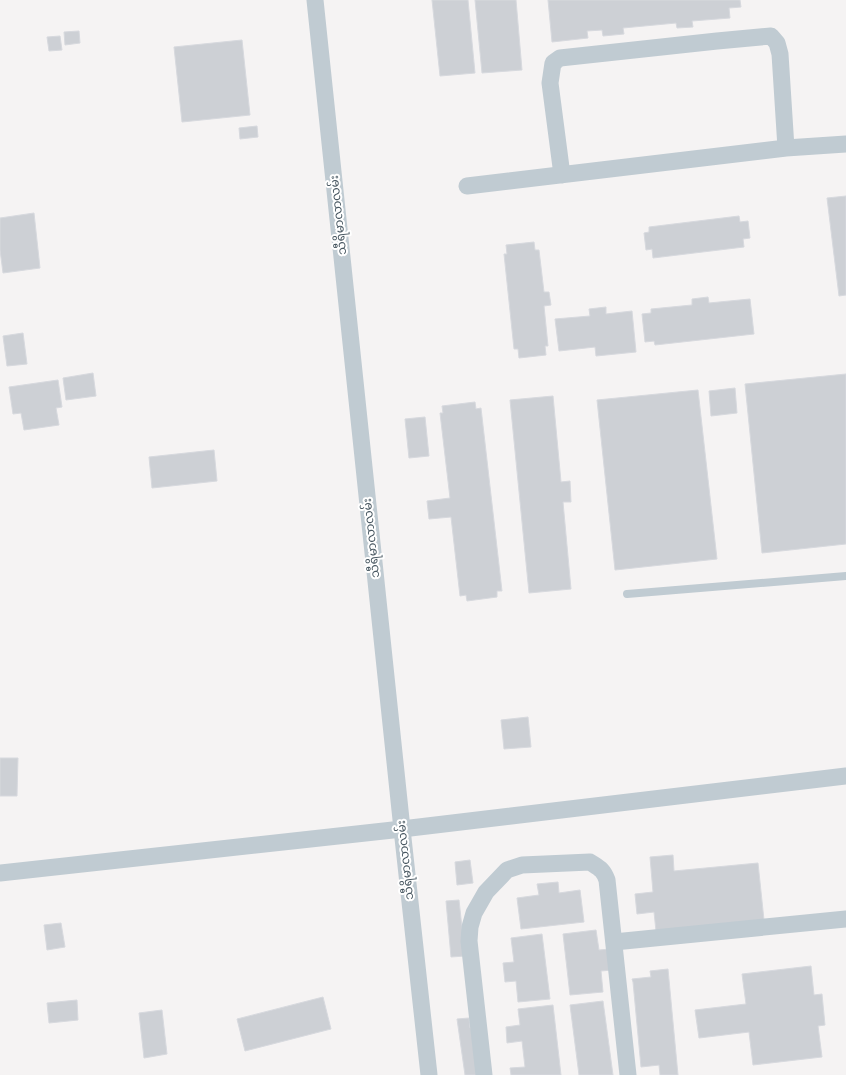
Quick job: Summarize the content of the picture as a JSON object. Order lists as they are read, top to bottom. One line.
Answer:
{"streets":{"street":["သီရိမာလာလမ်း"]}}
